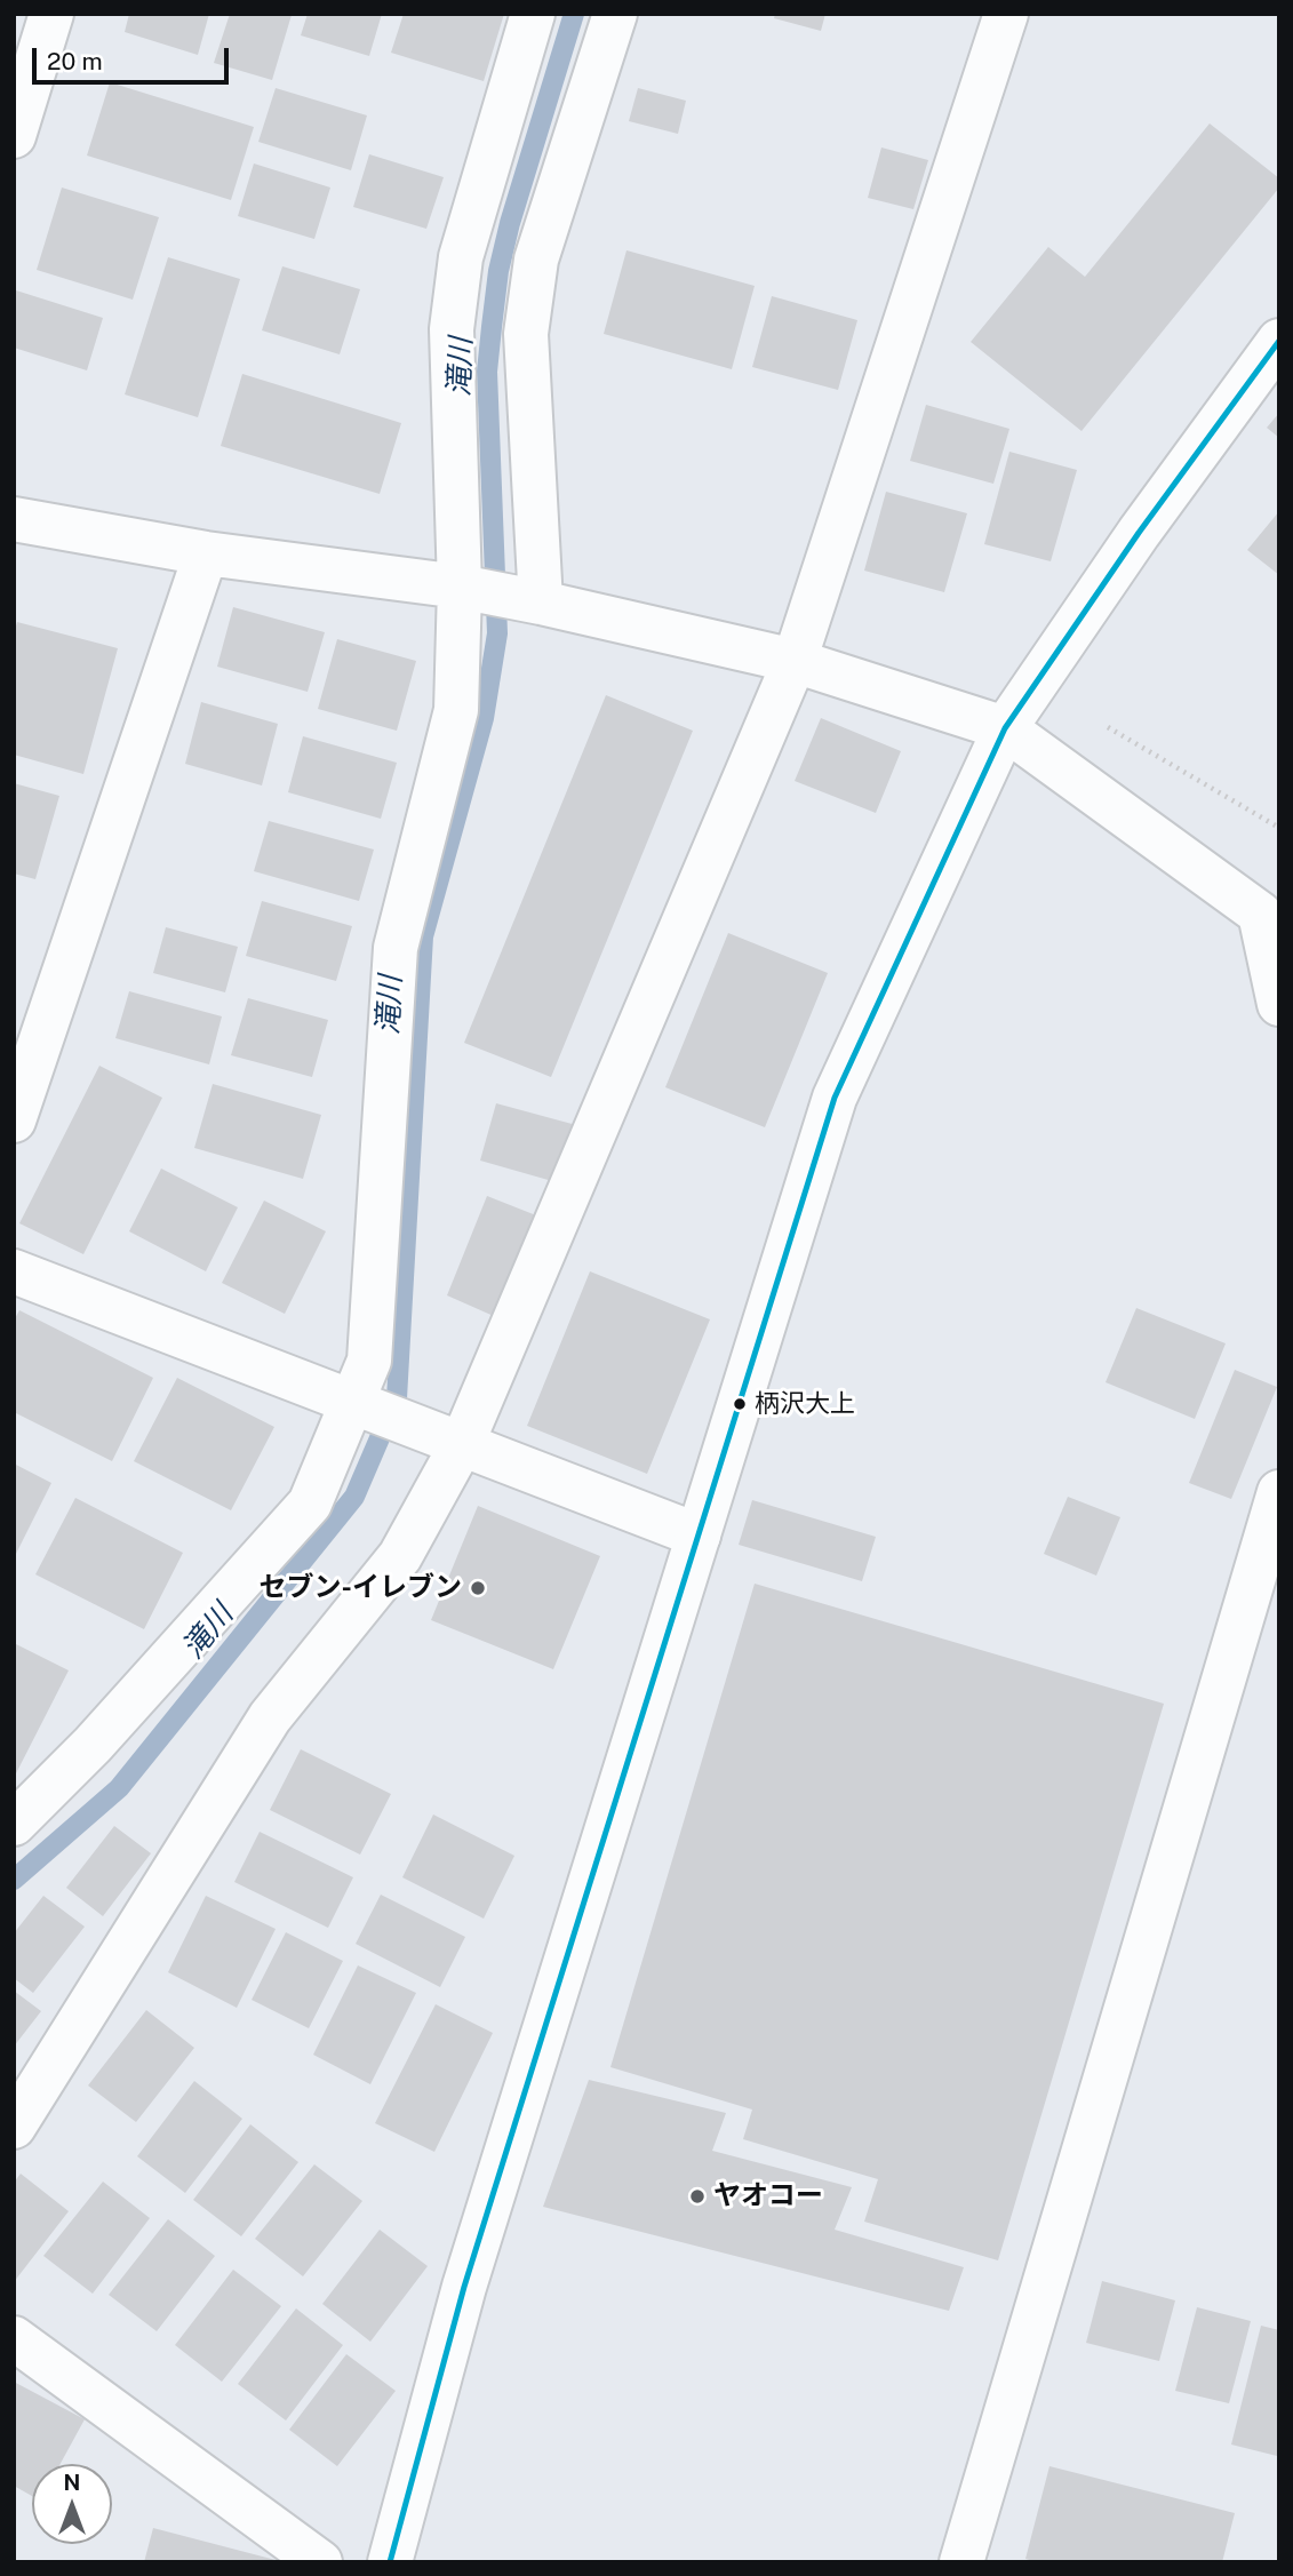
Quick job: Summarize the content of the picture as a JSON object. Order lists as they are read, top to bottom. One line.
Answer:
{"water":["滝川"],"places":["柄沢大上","セブン-イレブン","ヤオコー"],"scale_bar":"20 m","north":"top"}
